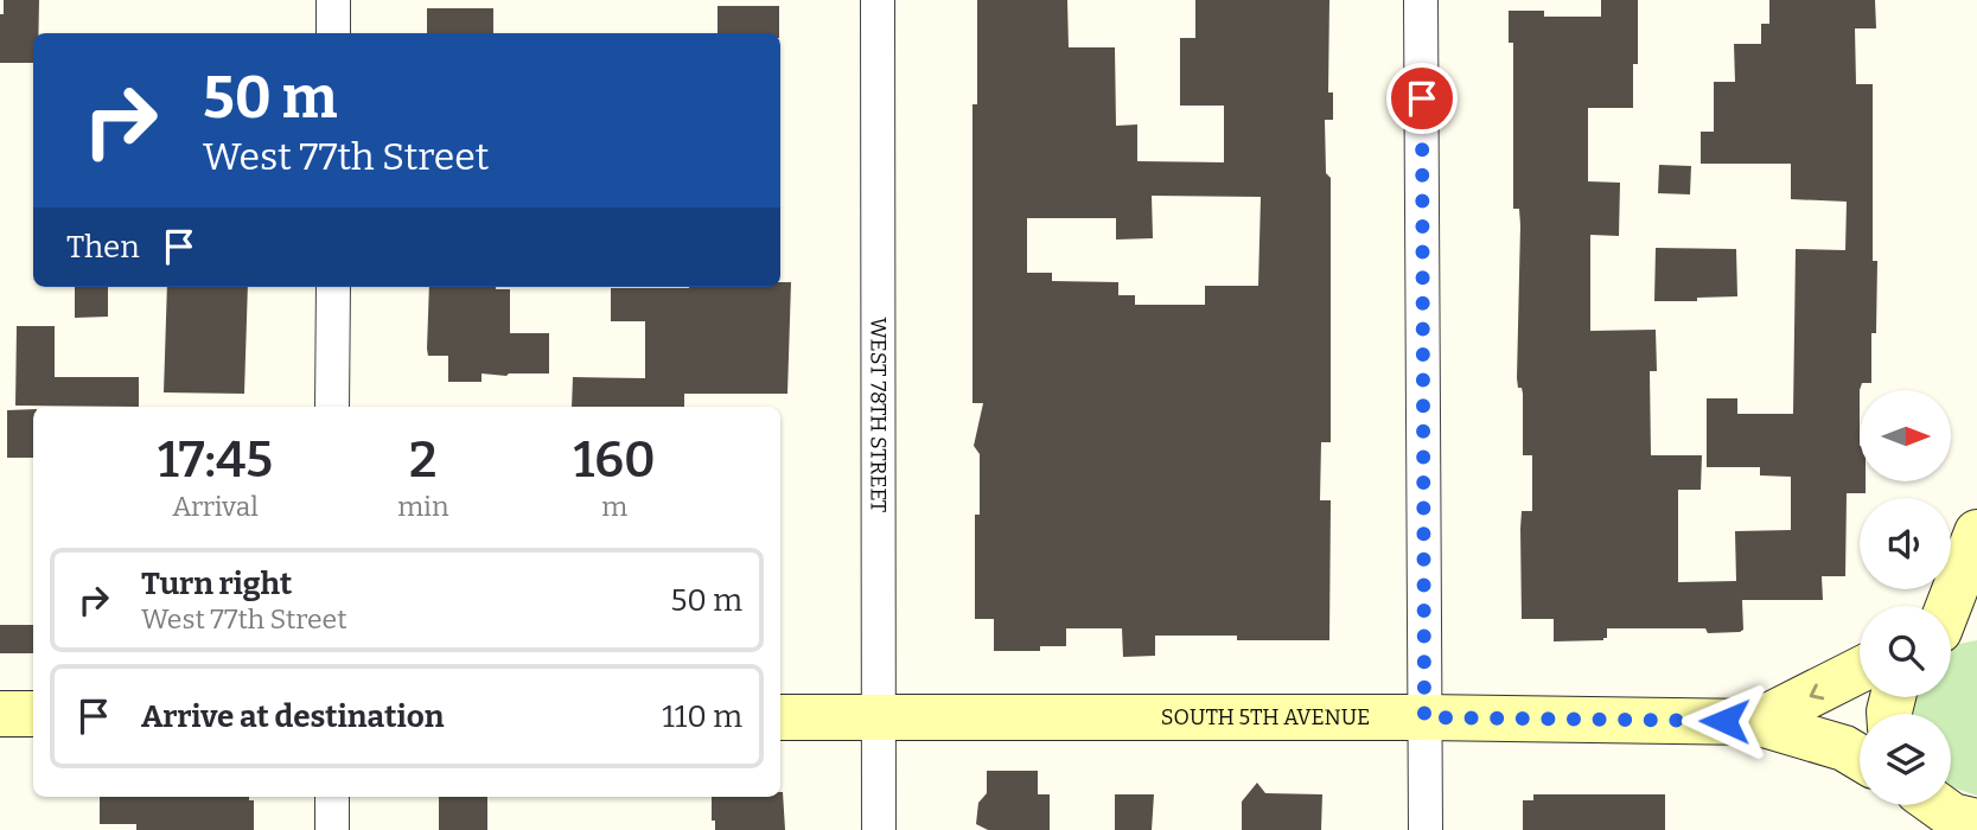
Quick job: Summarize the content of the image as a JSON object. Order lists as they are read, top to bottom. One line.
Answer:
{"streets":{"street":["WEST 78TH STREET","SOUTH 5TH AVENUE"]},"crossings":[["WEST 78TH STREET","SOUTH 5TH AVENUE"]],"north":"right","page":{"turn":["50 m","West 77th Street"],"then":"Then","eta":["17:45","Arrival","2","min","160","m"],"list":[{"name":"Turn right","note":"West 77th Street","value":"50 m"},{"name":"Arrive at destination","value":"110 m"}]}}
